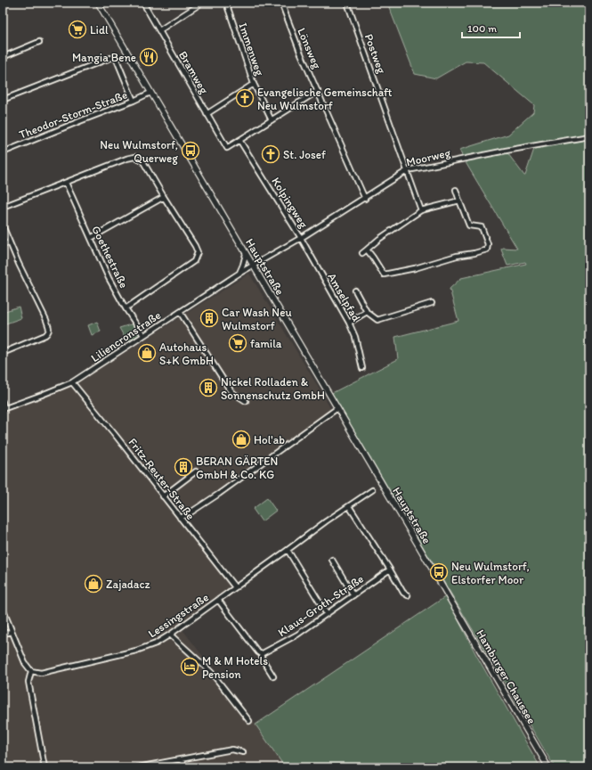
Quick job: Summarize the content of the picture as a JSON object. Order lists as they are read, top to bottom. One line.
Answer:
{"streets":{"main road":["Hauptstraße","Hamburger Chaussee"],"street":["Lönsweg","Immenweg","Postweg","Bramweg","Theodor-Storm-Straße","Moorweg","Kolpingweg","Goethestraße","Amselpfad","Liliencronstraße","Fritz-Reuter-Straße","Klaus-Groth-Straße","Lessingstraße"]},"crossings":[["Lönsweg","Moorweg"],["Postweg","Moorweg"],["Bramweg","Kolpingweg"],["Theodor-Storm-Straße","Hauptstraße"],["Moorweg","Kolpingweg"],["Moorweg","Hauptstraße"],["Moorweg","Amselpfad"],["Moorweg","Liliencronstraße"],["Kolpingweg","Amselpfad"],["Goethestraße","Liliencronstraße"],["Hauptstraße","Liliencronstraße"],["Hauptstraße","Hamburger Chaussee"],["Liliencronstraße","Fritz-Reuter-Straße"],["Fritz-Reuter-Straße","Lessingstraße"]],"places":{"supermarket":["Lidl","famila"],"restaurant":["Mangia Bene"],"church":["Evangelische Gemeinschaft Neu Wulmstorf","St. Josef"],"bus stop":["Neu Wulmstorf, Querweg","Neu Wulmstorf, Elstorfer Moor"],"building":["Car Wash Neu Wulmstorf","Nickel Rolladen & Sonnenschutz GmbH","BERAN GÄRTEN GmbH & Co. KG"],"shop":["Autohaus S+K GmbH","Hol'ab","Zajadacz"],"hotel":["M & M Hotels Pension"]},"scale_bar":"100 m"}
